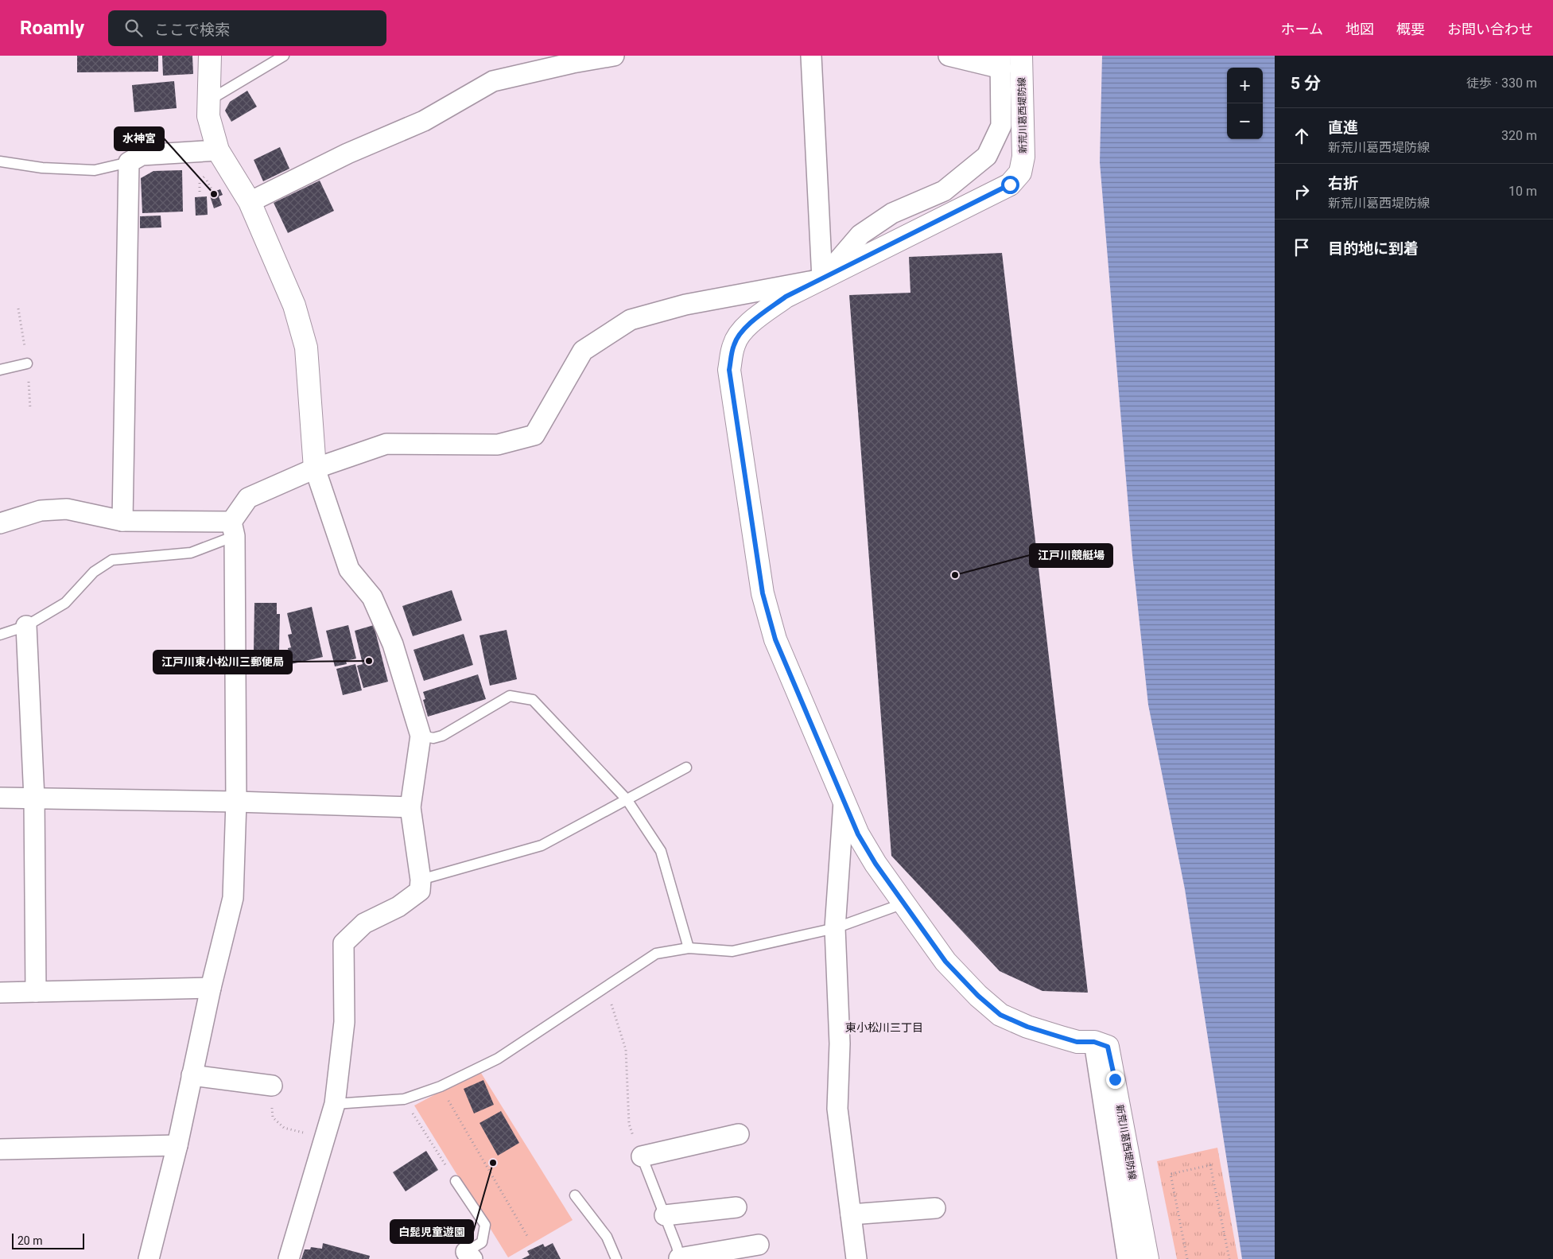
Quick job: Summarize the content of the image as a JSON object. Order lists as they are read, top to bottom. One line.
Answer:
{"streets":{"main road":["新荒川葛西堤防線"]},"districts":["東小松川三丁目"],"places":["水神宮","江戸川競艇場","江戸川東小松川三郵便局","白髭児童遊園"],"scale_bar":"20 m","page":{"header":"Roamly","search":"ここで検索","nav":["ホーム","地図","概要","お問い合わせ"],"heading":["5 分","徒歩 · 330 m"],"map_buttons":["+","−"],"list":[["直進","新荒川葛西堤防線","320 m"],["右折","新荒川葛西堤防線","10 m"],"目的地に到着"],"scale":"20 m"}}
